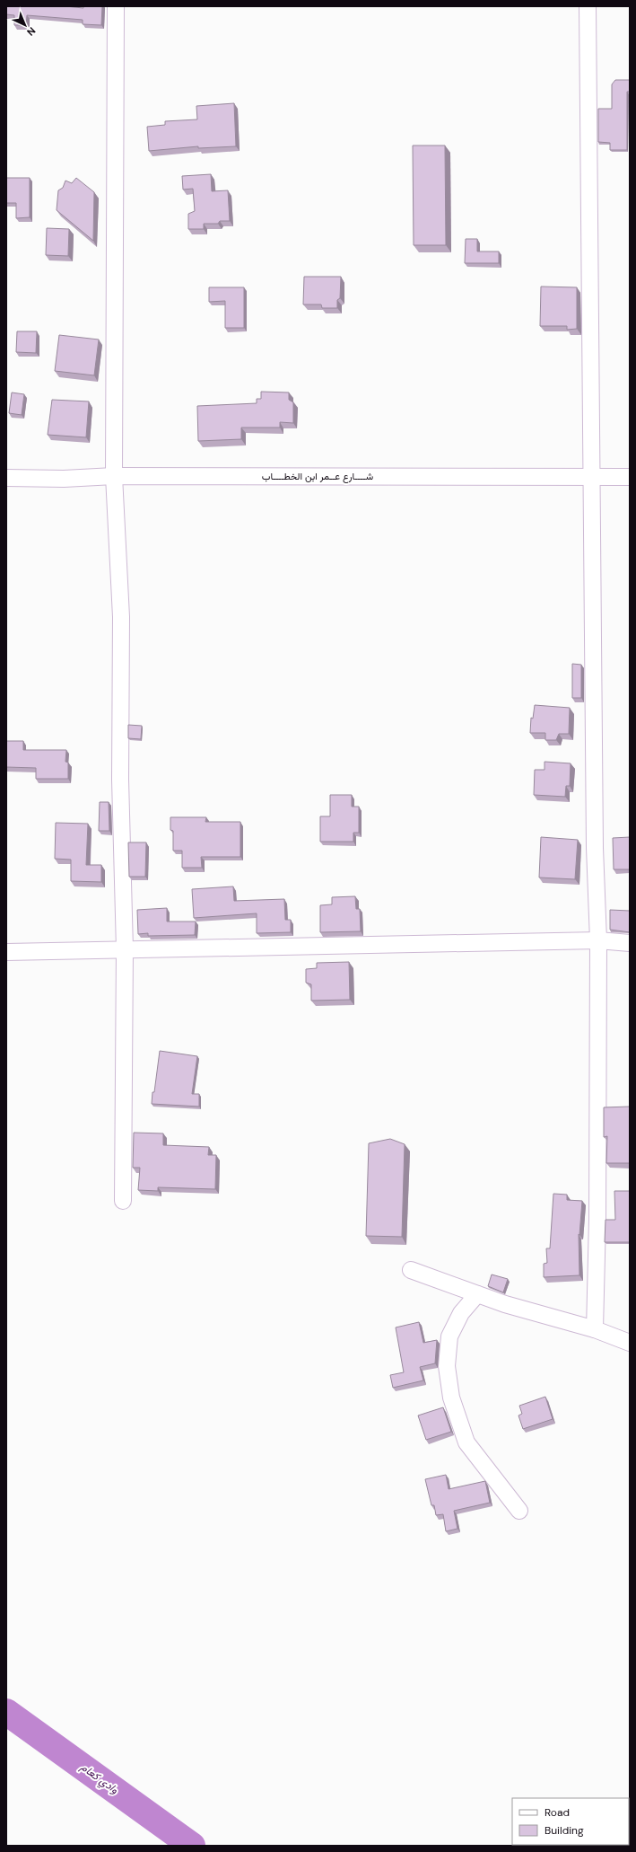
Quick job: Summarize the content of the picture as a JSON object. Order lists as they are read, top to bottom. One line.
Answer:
{"streets":{"street":["شــــارع عــمر ابن الخطــــاب"]},"water":["وادي كعام"],"legend":["Road","Building"],"north":"bottom right"}
